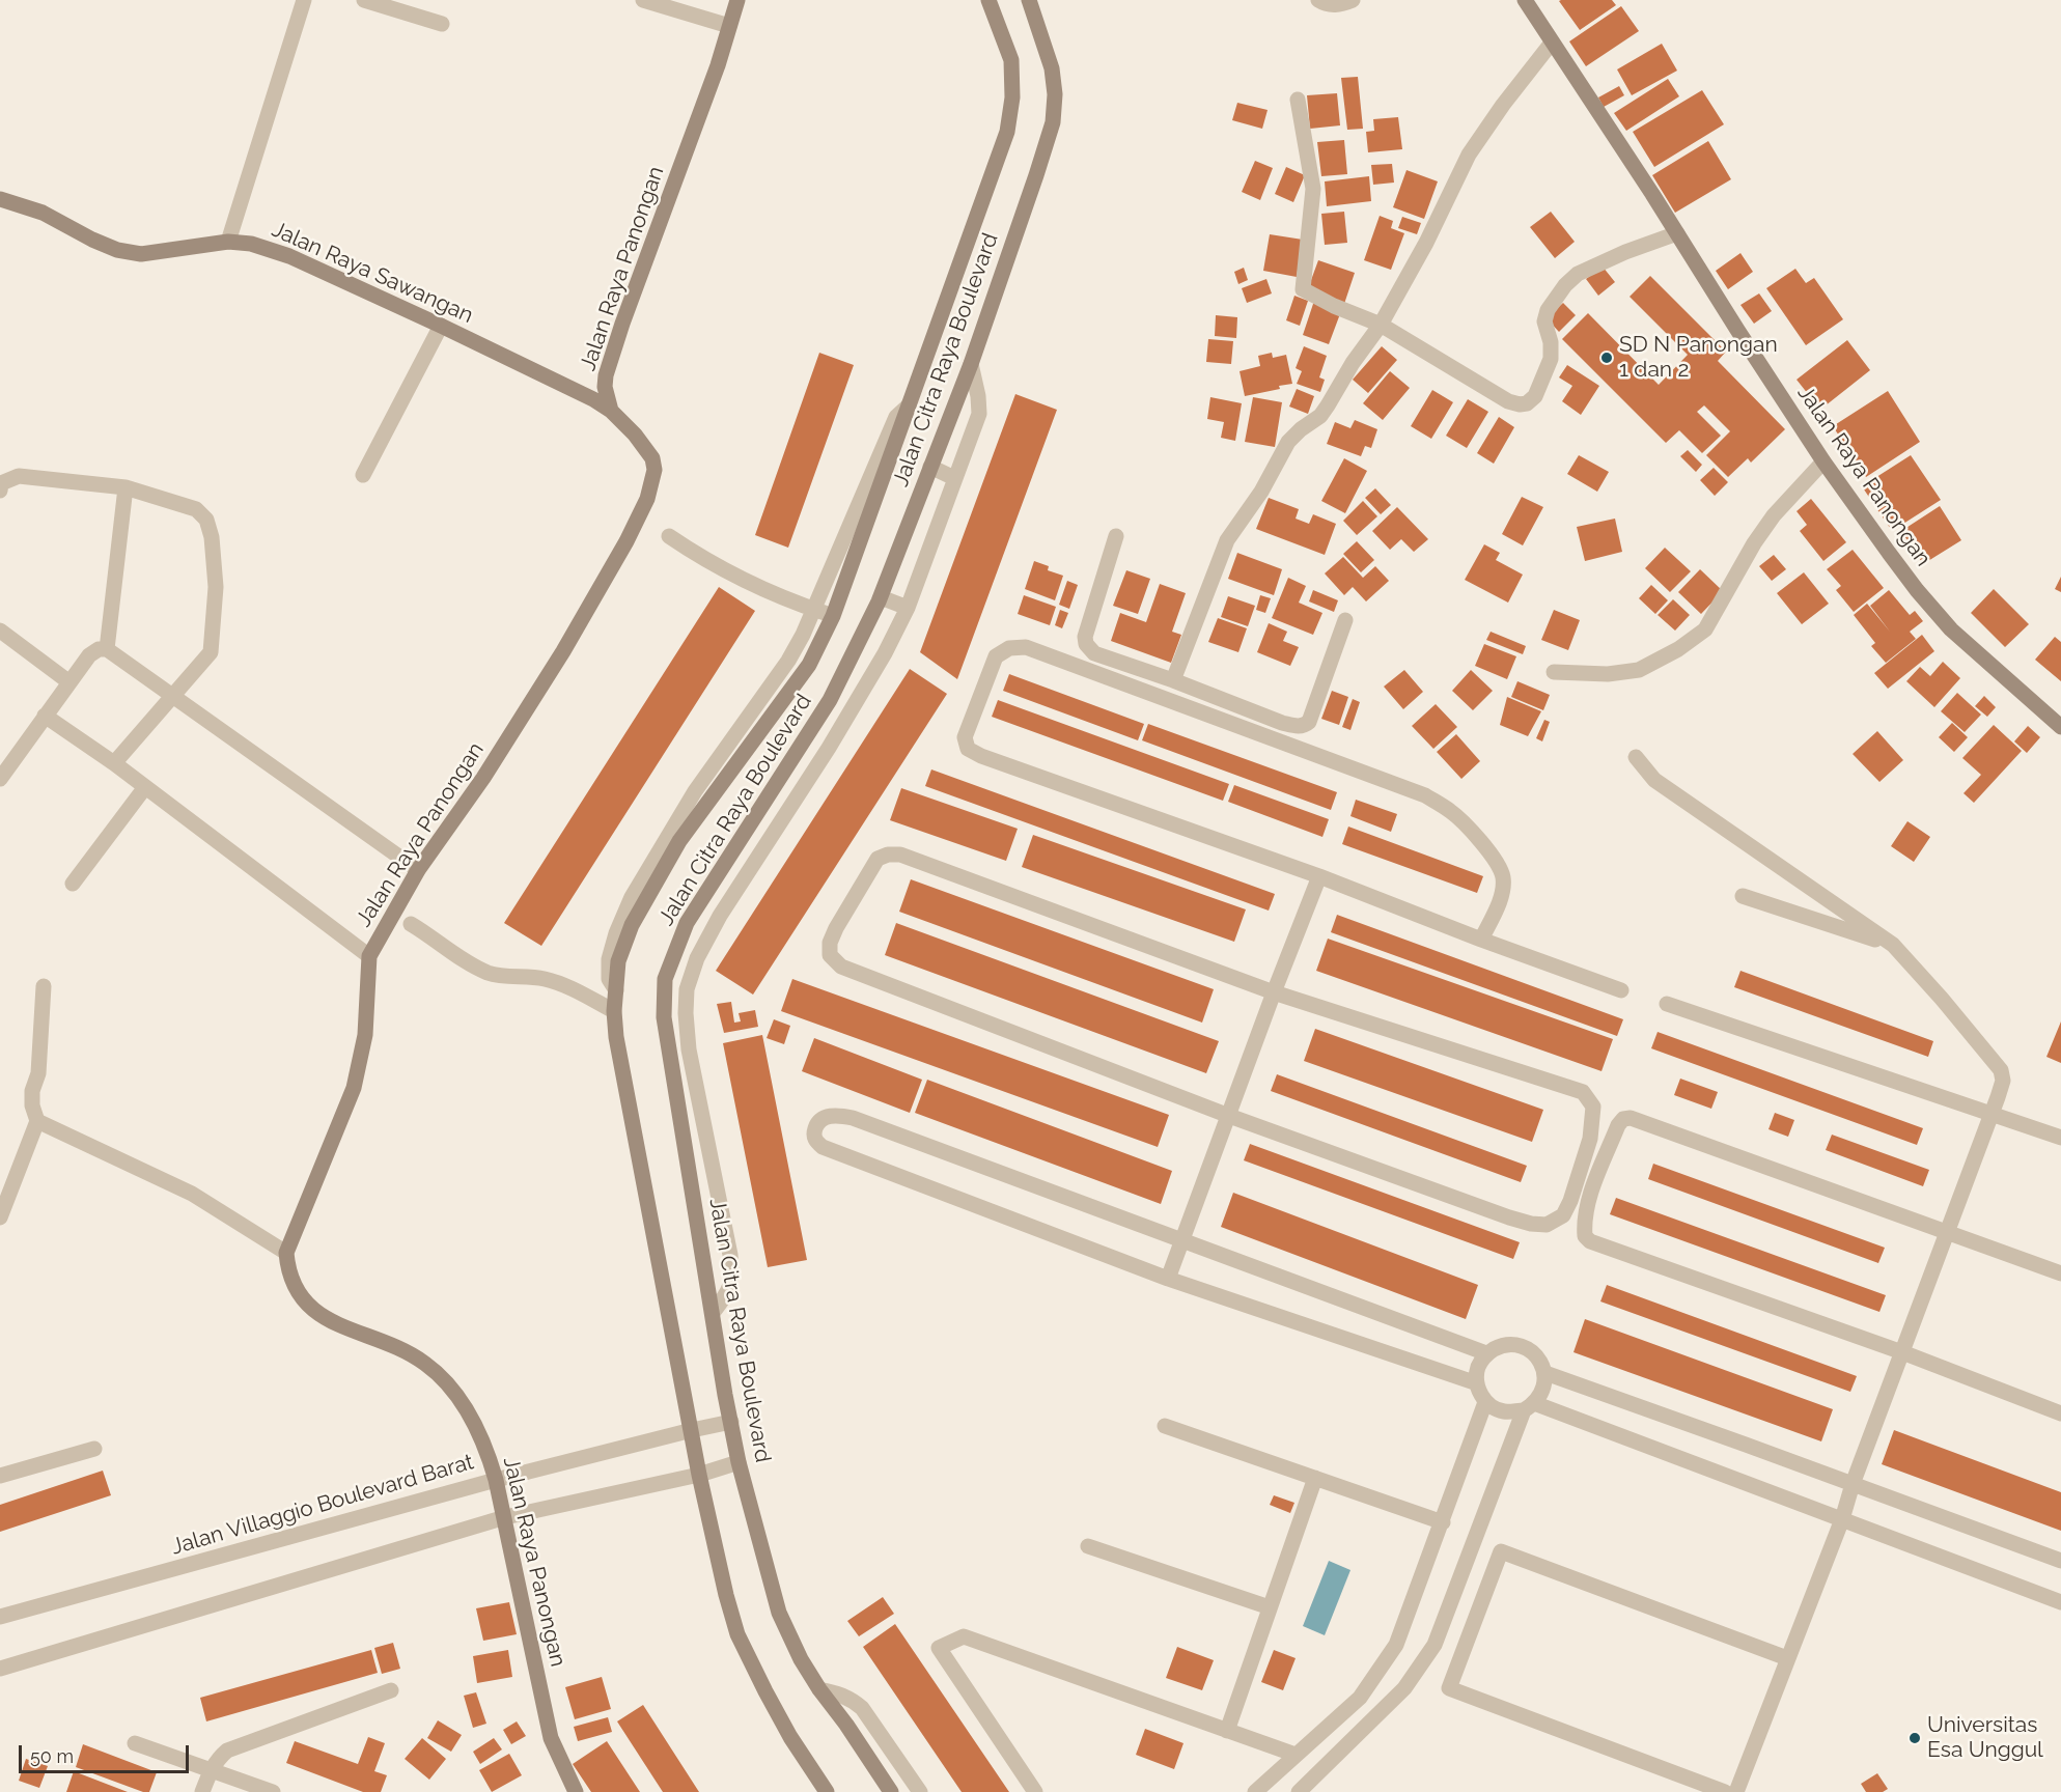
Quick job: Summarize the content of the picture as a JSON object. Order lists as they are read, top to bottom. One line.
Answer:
{"streets":{"main road":["Jalan Raya Panongan","Jalan Raya Sawangan","Jalan Citra Raya Boulevard"],"street":["Jalan Villaggio Boulevard Barat"]},"crossings":[["Jalan Raya Panongan","Jalan Raya Sawangan"],["Jalan Raya Panongan","Jalan Villaggio Boulevard Barat"],["Jalan Citra Raya Boulevard","Jalan Villaggio Boulevard Barat"]],"places":["SD N Panongan 1 dan 2","Universitas Esa Unggul"],"scale_bar":"50 m"}
